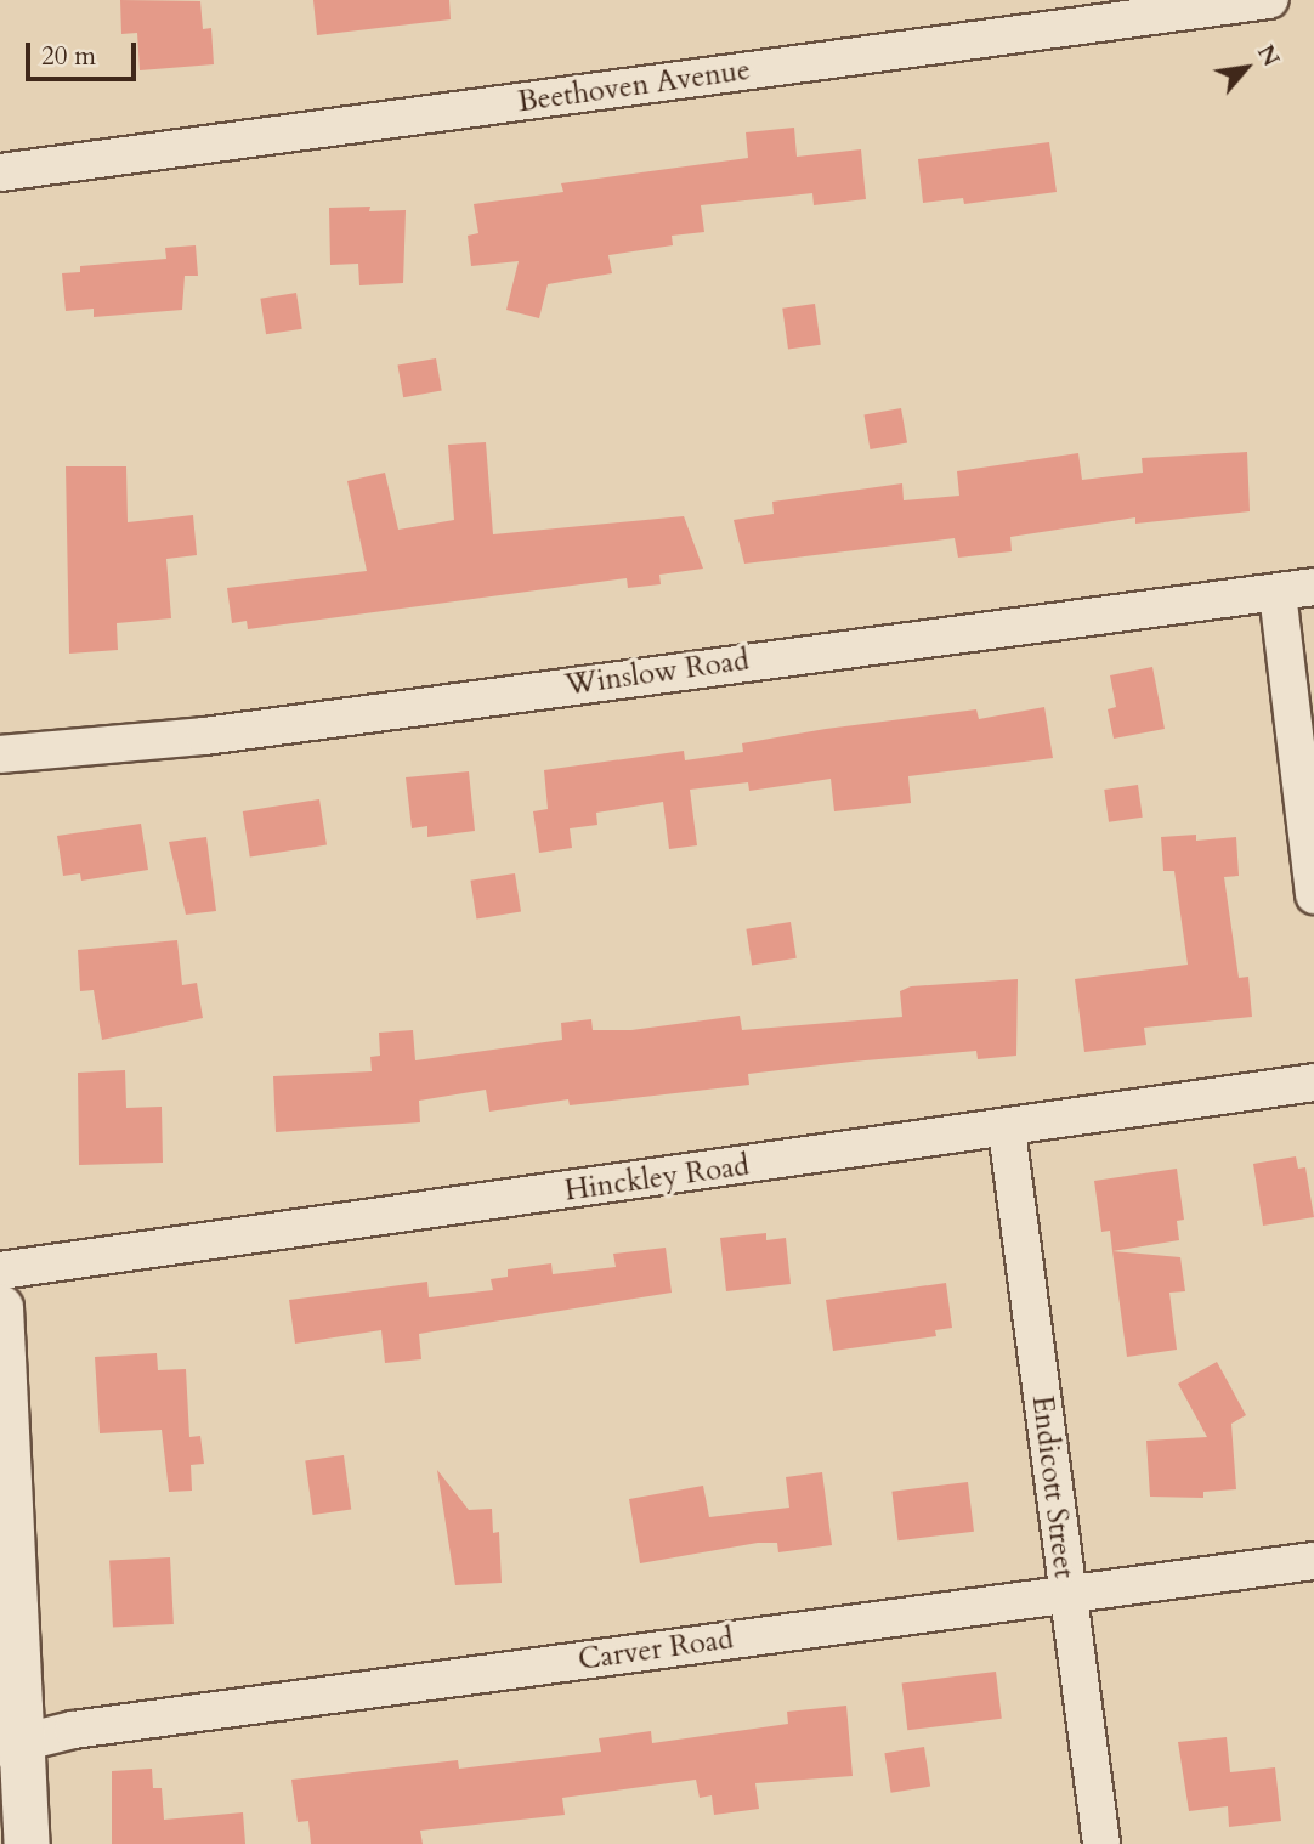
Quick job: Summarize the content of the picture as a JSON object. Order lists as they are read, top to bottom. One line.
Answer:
{"streets":{"street":["Beethoven Avenue","Winslow Road","Hinckley Road","Endicott Street","Carver Road"]},"crossings":[["Hinckley Road","Endicott Street"],["Endicott Street","Carver Road"]],"scale_bar":"20 m","north":"top right"}
